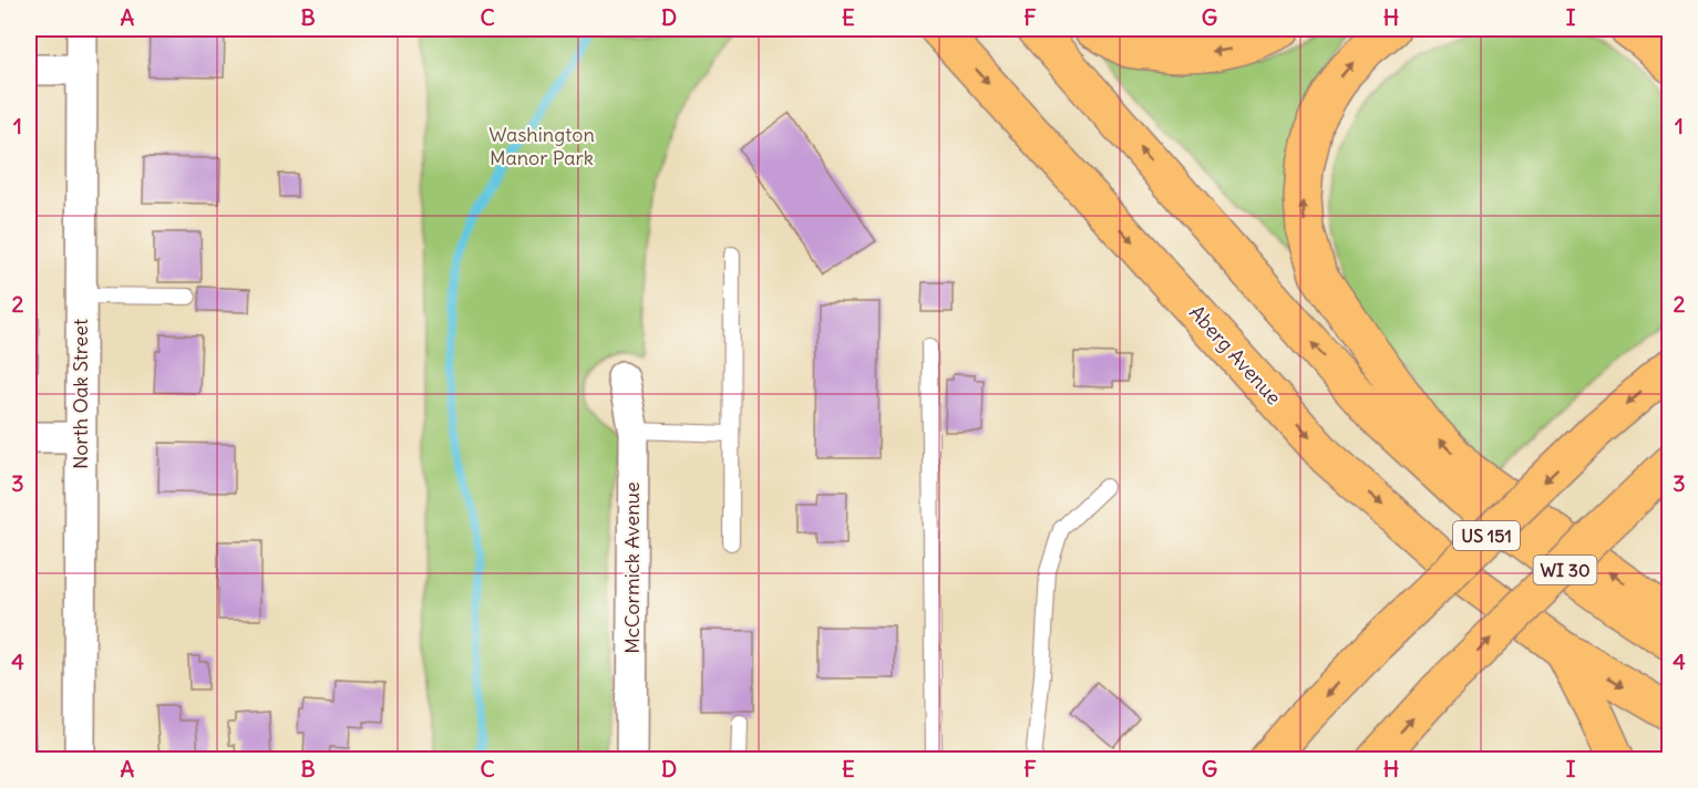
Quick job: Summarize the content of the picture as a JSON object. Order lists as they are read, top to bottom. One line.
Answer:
{"streets":{"main road":["Aberg Avenue","US 151","WI 30"],"street":["North Oak Street","McCormick Avenue"]},"parks":["Washington Manor Park"],"grid":{"columns":["A","B","C","D","E","F","G","H","I"],"rows":["1","2","3","4"]}}
